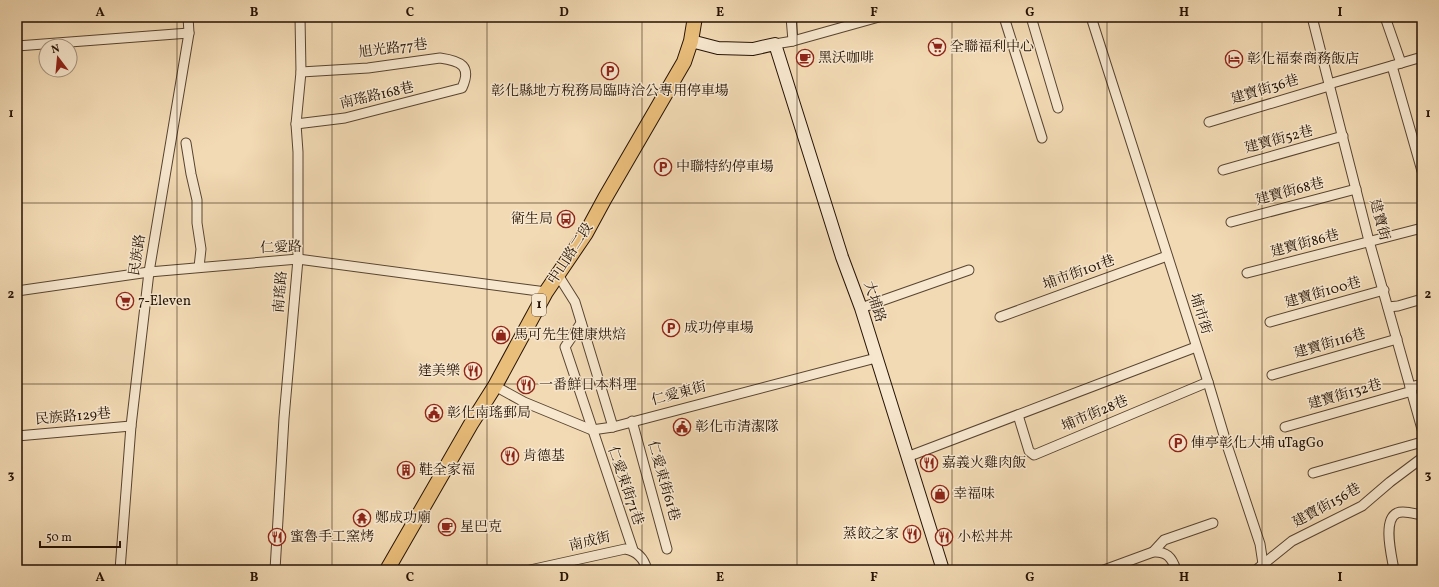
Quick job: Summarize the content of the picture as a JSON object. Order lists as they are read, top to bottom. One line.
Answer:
{"streets":{"main road":["中山路二段","大埔路","1"],"street":["旭光路77巷","建寶街36巷","南瑤路168巷","建寶街52巷","建寶街68巷","建寶街","建寶街86巷","仁愛路","民族路","埔市街101巷","南瑤路","建寶街100巷","埔市街","建寶街116巷","仁愛東街","建寶街132巷","埔市街28巷","民族路129巷","仁愛東街61巷","仁愛東街71巷","建寶街156巷","南成街"]},"crossings":[["旭光路77巷","南瑤路168巷"],["旭光路77巷","南瑤路"],["建寶街36巷","建寶街"],["南瑤路168巷","南瑤路"],["建寶街52巷","建寶街"],["建寶街68巷","建寶街"],["建寶街","建寶街86巷"],["建寶街","建寶街100巷"],["建寶街","建寶街116巷"],["建寶街","建寶街132巷"],["仁愛路","中山路二段"],["仁愛路","民族路"],["仁愛路","南瑤路"],["民族路","民族路129巷"],["埔市街101巷","埔市街"],["大埔路","埔市街"],["大埔路","仁愛東街"],["埔市街","埔市街28巷"],["仁愛東街","仁愛東街61巷"],["仁愛東街","仁愛東街71巷"],["仁愛東街71巷","南成街"]],"places":{"supermarket":["全聯福利中心","7-Eleven"],"cafe":["黑沃咖啡","星巴克"],"hotel":["彰化福泰商務飯店"],"parking":["彰化縣地方稅務局臨時洽公專用停車場","中聯特約停車場","成功停車場","俥亭彰化大埔 uTagGo"],"bus stop":["衛生局"],"shop":["馬可先生健康烘焙","幸福味"],"restaurant":["達美樂","一番鮮日本料理","肯德基","嘉義火雞肉飯","蒸餃之家","蜜魯手工窯烤","小松丼丼"],"public building":["彰化南瑤郵局","彰化市清潔隊"],"building":["鞋全家福"],"temple":["鄭成功廟"]},"scale_bar":"50 m","north":"top","grid":{"columns":["A","B","C","D","E","F","G","H","I"],"rows":["1","2","3"]}}
